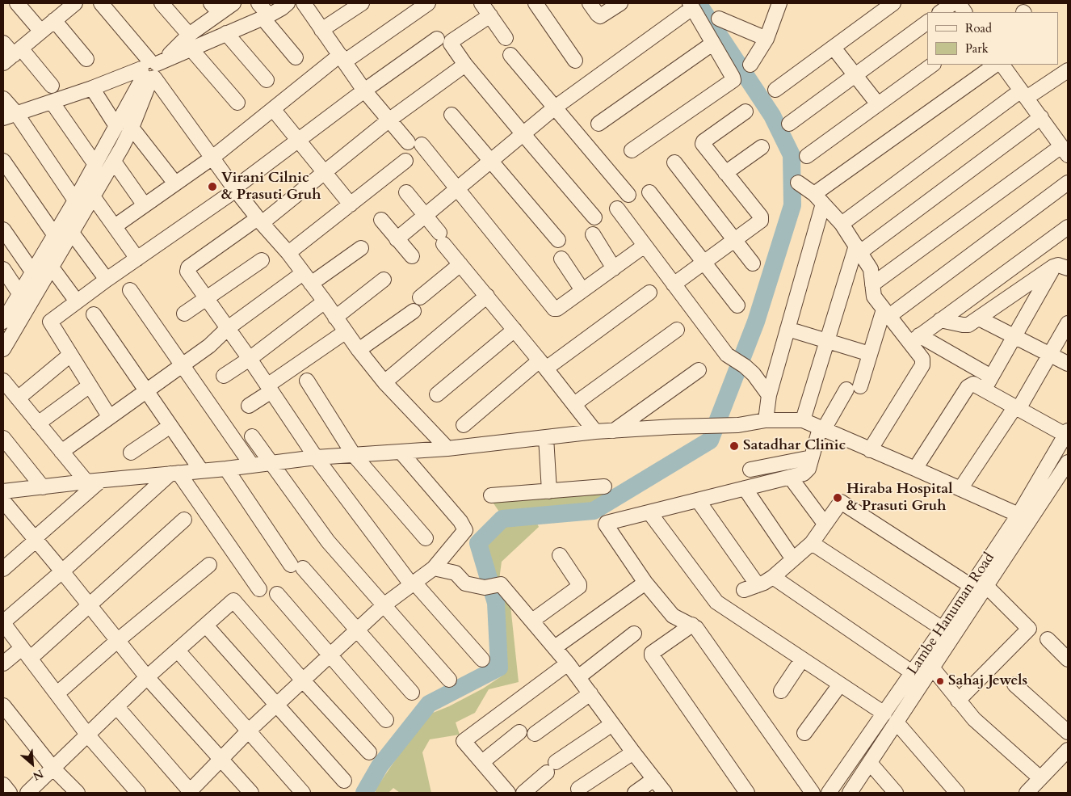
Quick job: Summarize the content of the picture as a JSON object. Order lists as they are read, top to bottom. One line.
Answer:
{"streets":{"street":["Lambe Hanuman Road"]},"places":["Virani Cilnic & Prasuti Gruh","Satadhar Clinic","Hiraba Hospital & Prasuti Gruh","Sahaj Jewels"],"legend":["Road","Park"],"north":"bottom right"}
